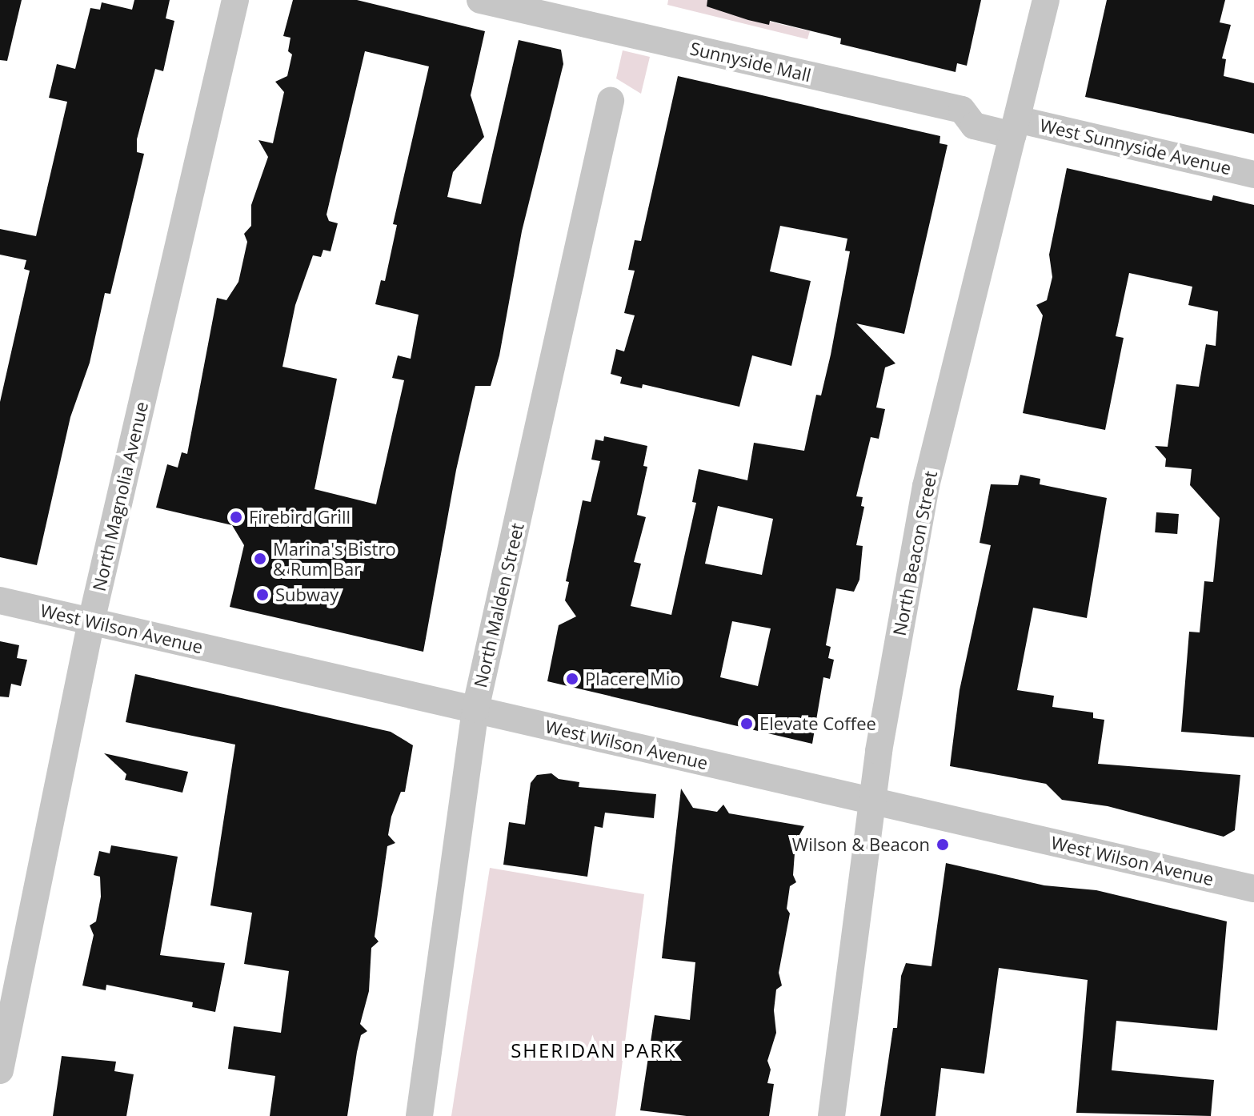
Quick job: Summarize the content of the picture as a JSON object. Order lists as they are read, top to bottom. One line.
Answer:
{"streets":{"street":["Sunnyside Mall","West Sunnyside Avenue","North Magnolia Avenue","North Beacon Street","North Malden Street","West Wilson Avenue"]},"crossings":[["Sunnyside Mall","West Sunnyside Avenue"],["Sunnyside Mall","North Beacon Street"],["West Sunnyside Avenue","North Beacon Street"],["North Magnolia Avenue","West Wilson Avenue"],["North Beacon Street","West Wilson Avenue"],["North Malden Street","West Wilson Avenue"]],"districts":["SHERIDAN PARK"],"places":["Firebird Grill","Marina's Bistro & Rum Bar","Subway","Placere Mio","Elevate Coffee","Wilson & Beacon"]}
